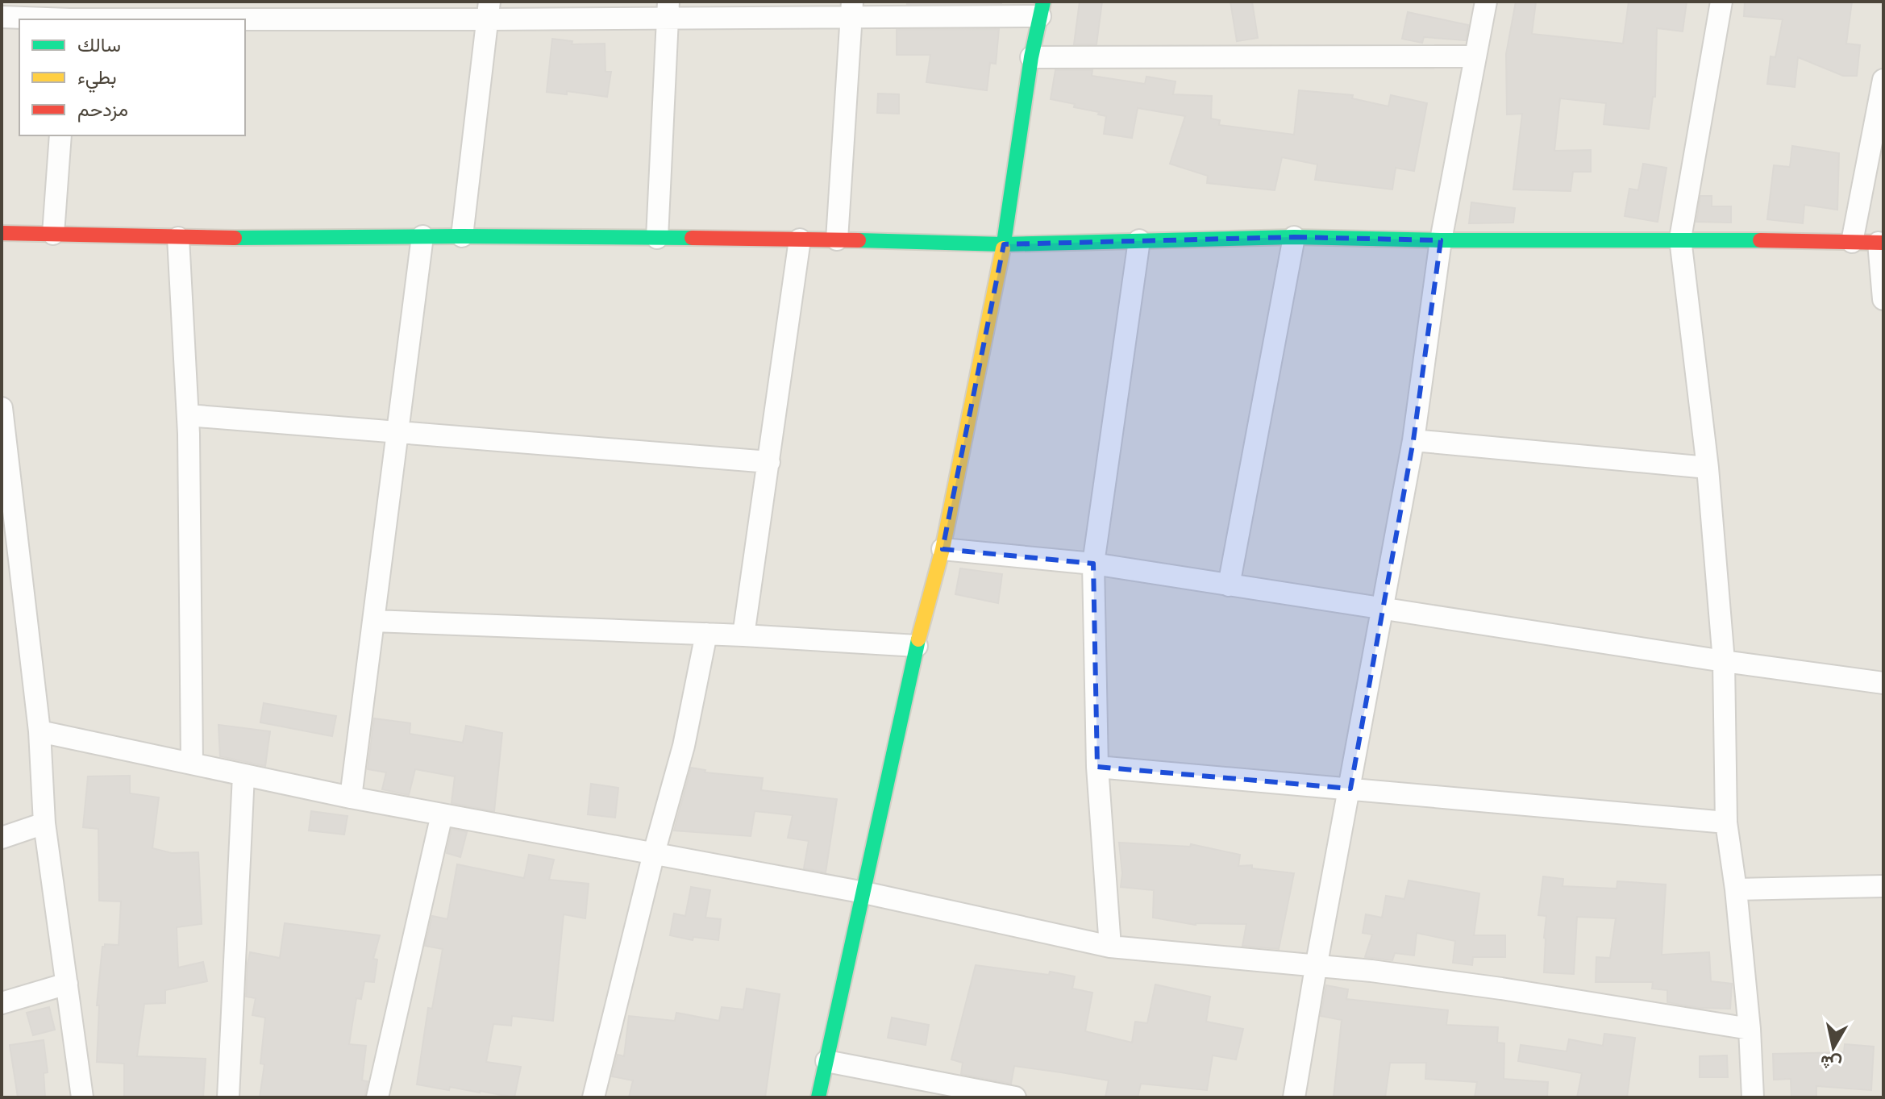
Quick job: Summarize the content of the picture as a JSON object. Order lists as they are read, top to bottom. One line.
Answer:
{"legend":["سالك","بطيء","مزدحم"],"north":"bottom"}
